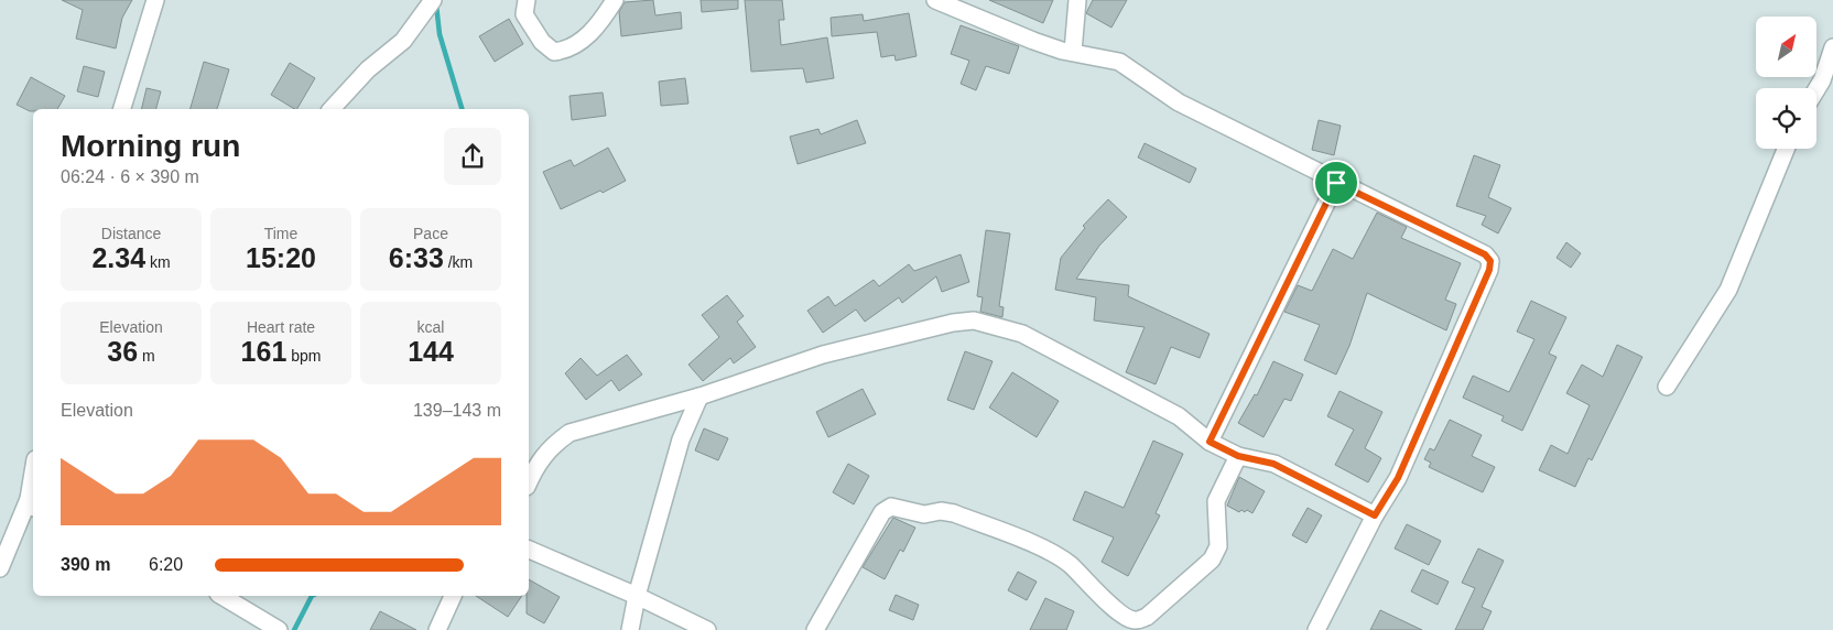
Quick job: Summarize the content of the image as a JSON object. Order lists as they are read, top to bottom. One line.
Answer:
{"north":"top right","page":{"heading":["Morning run","06:24 · 6 × 390 m"],"stats":[["Distance","2.34 km"],["Time","15:20"],["Pace","6:33 /km"],["Elevation","36 m"],["Heart rate","161 bpm"],["kcal","144"]],"chart":["Elevation","139–143 m"],"list":[{"name":"390 m","note":"6:20"}]}}
